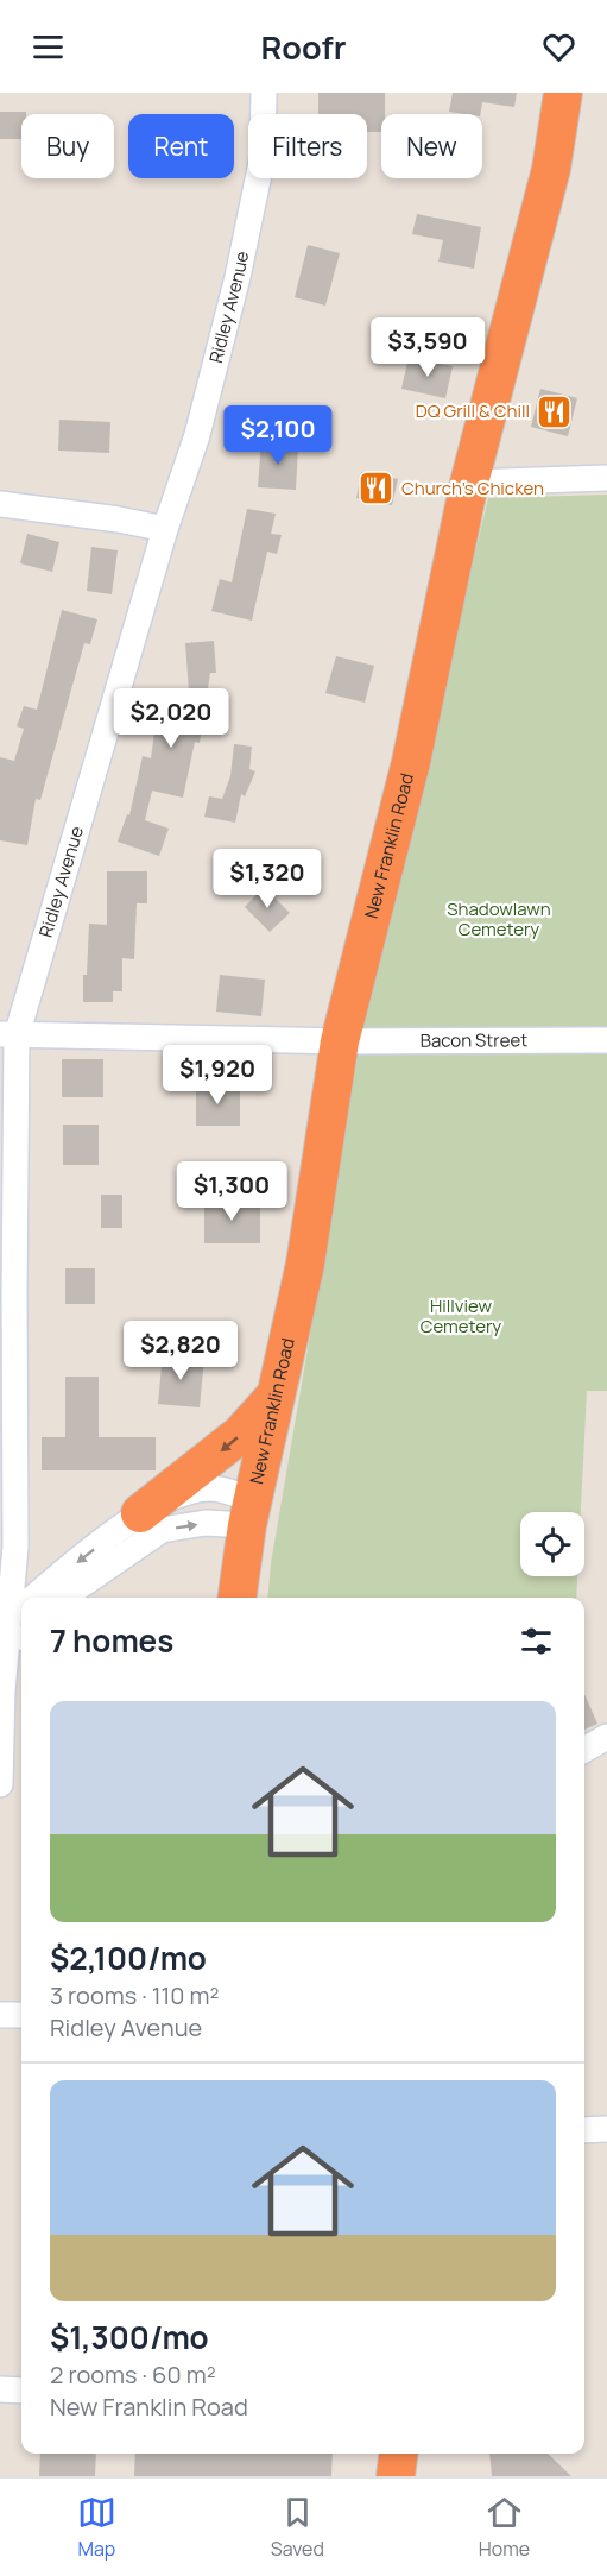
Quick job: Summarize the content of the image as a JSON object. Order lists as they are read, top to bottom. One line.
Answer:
{"streets":{"highway":["New Franklin Road"],"street":["Ridley Avenue","Bacon Street"]},"crossings":[["Ridley Avenue","Bacon Street"],["New Franklin Road","Bacon Street"]],"parks":["Shadowlawn Cemetery","Hillview Cemetery"],"places":{"restaurant":["DQ Grill & Chill","Church's Chicken"]},"page":{"header":"Roofr","chip":["Buy","Rent","Filters","New"],"price":["$3,590","$2,100","$2,020","$1,320","$1,920","$1,300","$2,820"],"heading":"7 homes","list":[{"name":"$2,100/mo","note":"3 rooms · 110 m² · Ridley Avenue"},{"name":"$1,300/mo","note":"2 rooms · 60 m² · New Franklin Road"}],"tabs":["Map","Saved","Home"]}}
